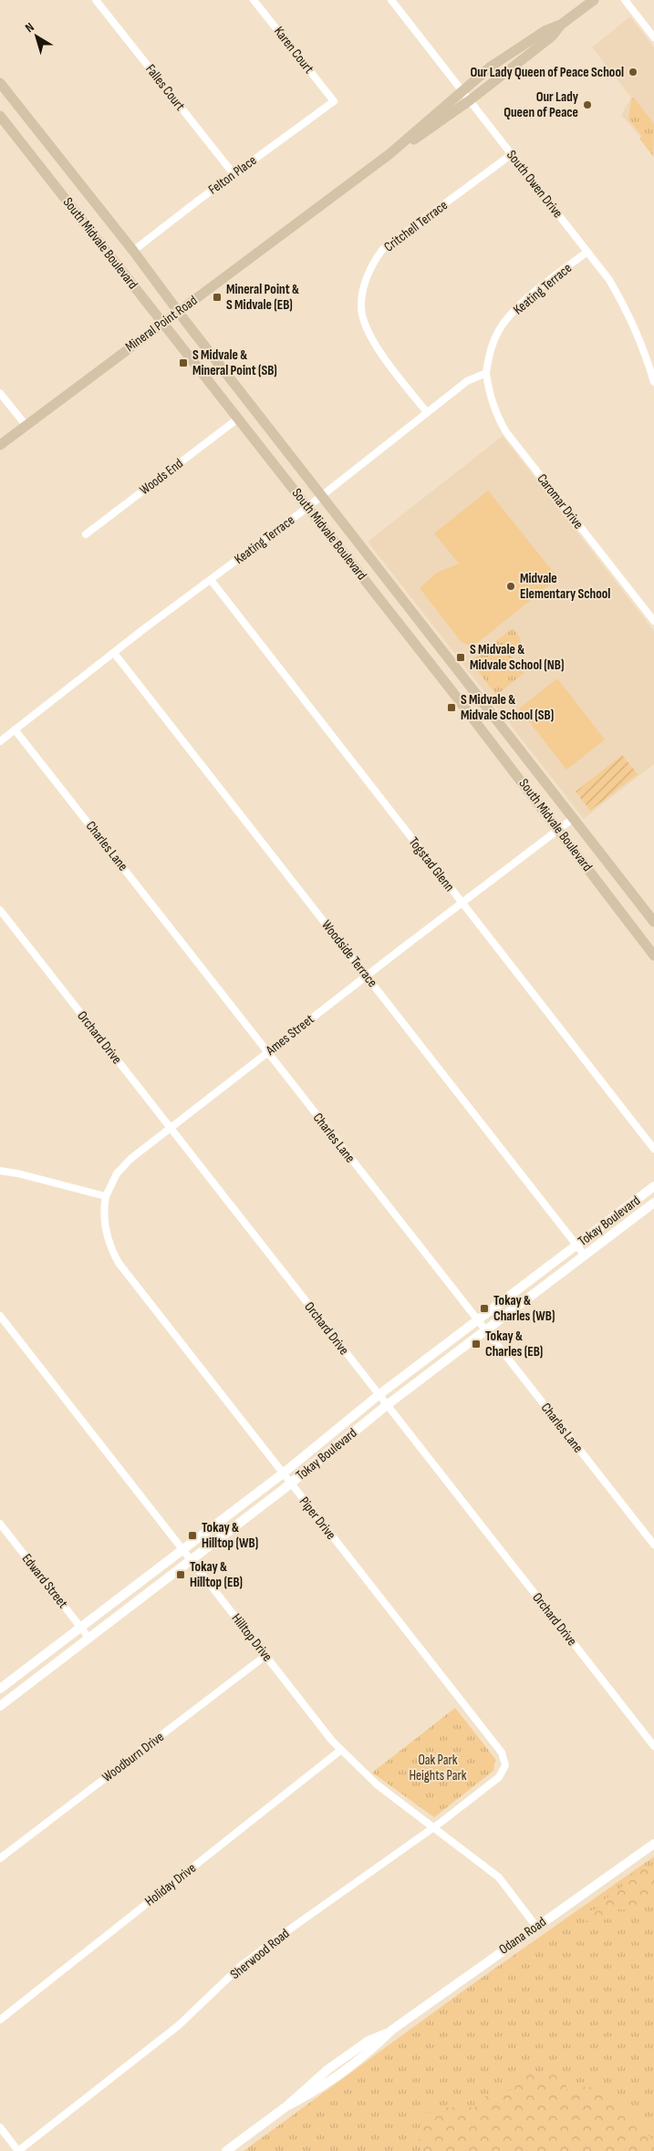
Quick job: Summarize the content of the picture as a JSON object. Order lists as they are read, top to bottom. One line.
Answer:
{"streets":{"main road":["South Midvale Boulevard","Mineral Point Road"],"street":["Karen Court","Falles Court","Felton Place","South Owen Drive","Critchell Terrace","Keating Terrace","Woods End","Caromar Drive","Charles Lane","Togstad Glenn","Woodside Terrace","Ames Street","Orchard Drive","Tokay Boulevard","Piper Drive","Edward Street","Hilltop Drive","Woodburn Drive","Holiday Drive","Odana Road","Sherwood Road"]},"crossings":[["Karen Court","Felton Place"],["Falles Court","Felton Place"],["Felton Place","South Midvale Boulevard"],["South Owen Drive","Critchell Terrace"],["South Owen Drive","Keating Terrace"],["South Owen Drive","Mineral Point Road"],["Critchell Terrace","Keating Terrace"],["South Midvale Boulevard","Keating Terrace"],["South Midvale Boulevard","Mineral Point Road"],["South Midvale Boulevard","Woods End"],["South Midvale Boulevard","Ames Street"],["Keating Terrace","Caromar Drive"],["Keating Terrace","Charles Lane"],["Keating Terrace","Togstad Glenn"],["Keating Terrace","Woodside Terrace"],["Charles Lane","Ames Street"],["Charles Lane","Tokay Boulevard"],["Togstad Glenn","Ames Street"],["Woodside Terrace","Ames Street"],["Woodside Terrace","Tokay Boulevard"],["Ames Street","Orchard Drive"],["Ames Street","Piper Drive"],["Orchard Drive","Tokay Boulevard"],["Tokay Boulevard","Piper Drive"],["Tokay Boulevard","Edward Street"],["Tokay Boulevard","Hilltop Drive"],["Piper Drive","Sherwood Road"],["Hilltop Drive","Woodburn Drive"],["Hilltop Drive","Holiday Drive"],["Hilltop Drive","Odana Road"],["Hilltop Drive","Sherwood Road"]],"parks":["Oak Park Heights Park"],"places":{"other":["Our Lady Queen of Peace School","Our Lady Queen of Peace","Midvale Elementary School"],"transit":["Mineral Point & S Midvale (EB)","S Midvale & Mineral Point (SB)","S Midvale & Midvale School (NB)","S Midvale & Midvale School (SB)","Tokay & Charles (WB)","Tokay & Charles (EB)","Tokay & Hilltop (WB)","Tokay & Hilltop (EB)"]},"north":"top left"}
